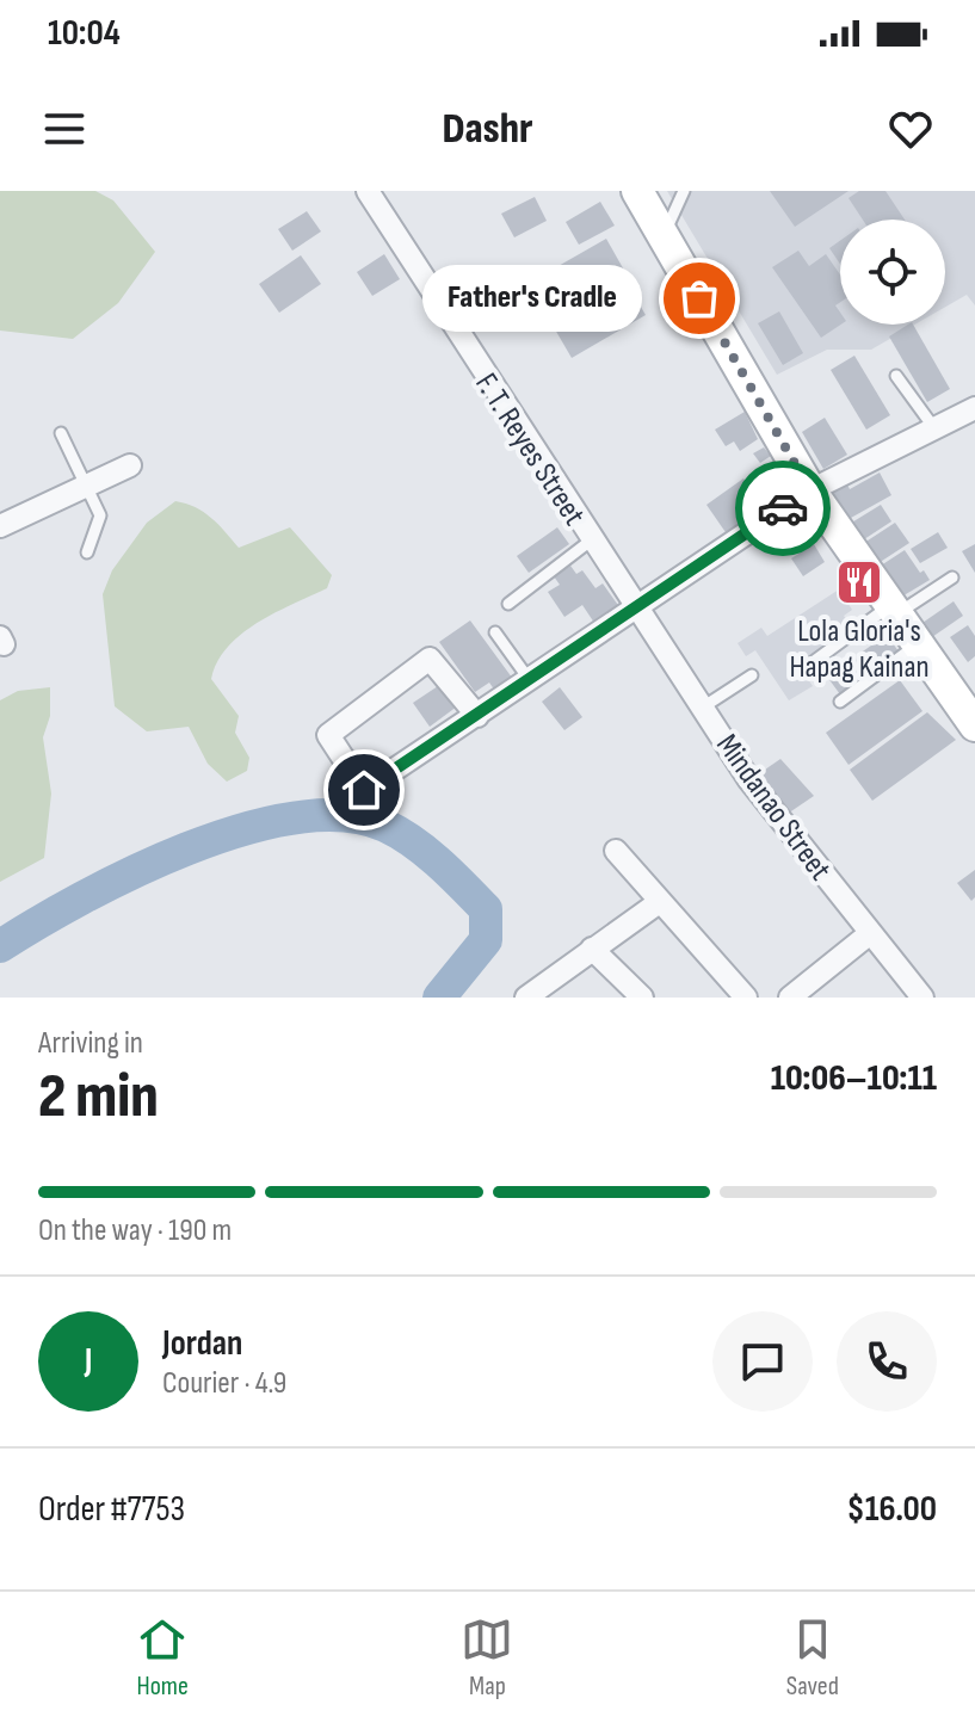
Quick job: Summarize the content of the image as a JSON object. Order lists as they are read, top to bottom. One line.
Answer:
{"streets":{"street":["F. T. Reyes Street","Mindanao Street"]},"crossings":[["F. T. Reyes Street","Mindanao Street"]],"places":{"other":["Father's Cradle"],"restaurant":["Lola Gloria's Hapag Kainan"]},"page":{"status":"10:04","header":"Dashr","bubble":"Father's Cradle","heading":["2 min","Arriving in","10:06–10:11"],"panel":["Jordan","Courier · 4.9","Order #7753","$16.00"],"bar":"On the way · 190 m","round":"J","tabs":["Home","Map","Saved"]}}
